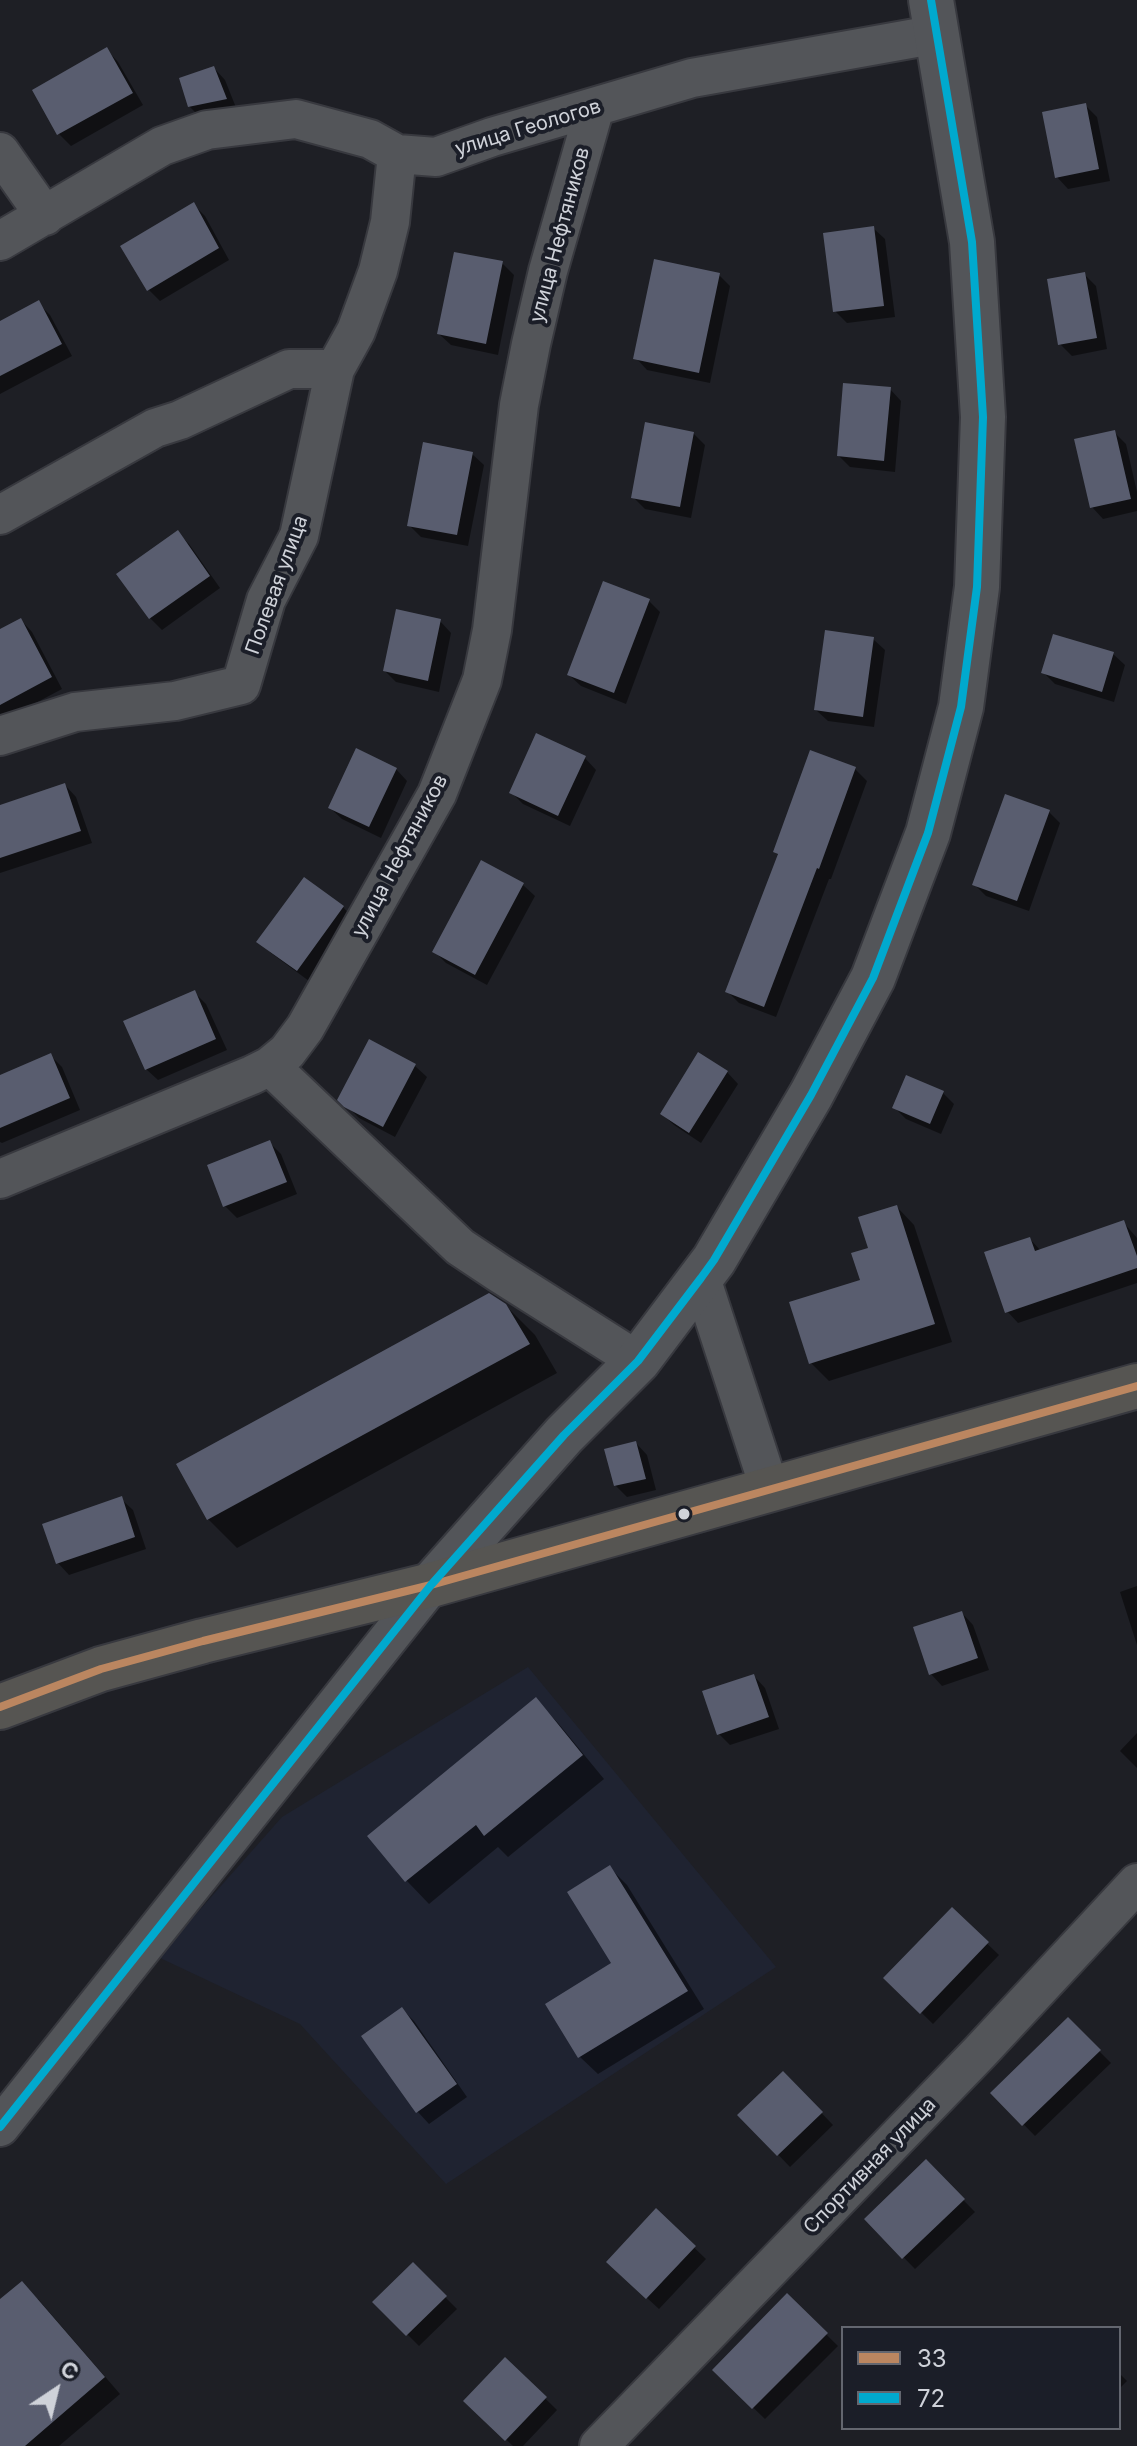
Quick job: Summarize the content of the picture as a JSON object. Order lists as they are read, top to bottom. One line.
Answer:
{"streets":{"street":["улица Геологов","улица Нефтяников","Полевая улица","Спортивная улица"]},"crossings":[["улица Геологов","улица Нефтяников"],["улица Геологов","Полевая улица"]],"lines":["transit line 72","transit line 33"],"legend":["33","72"],"north":"top right"}
